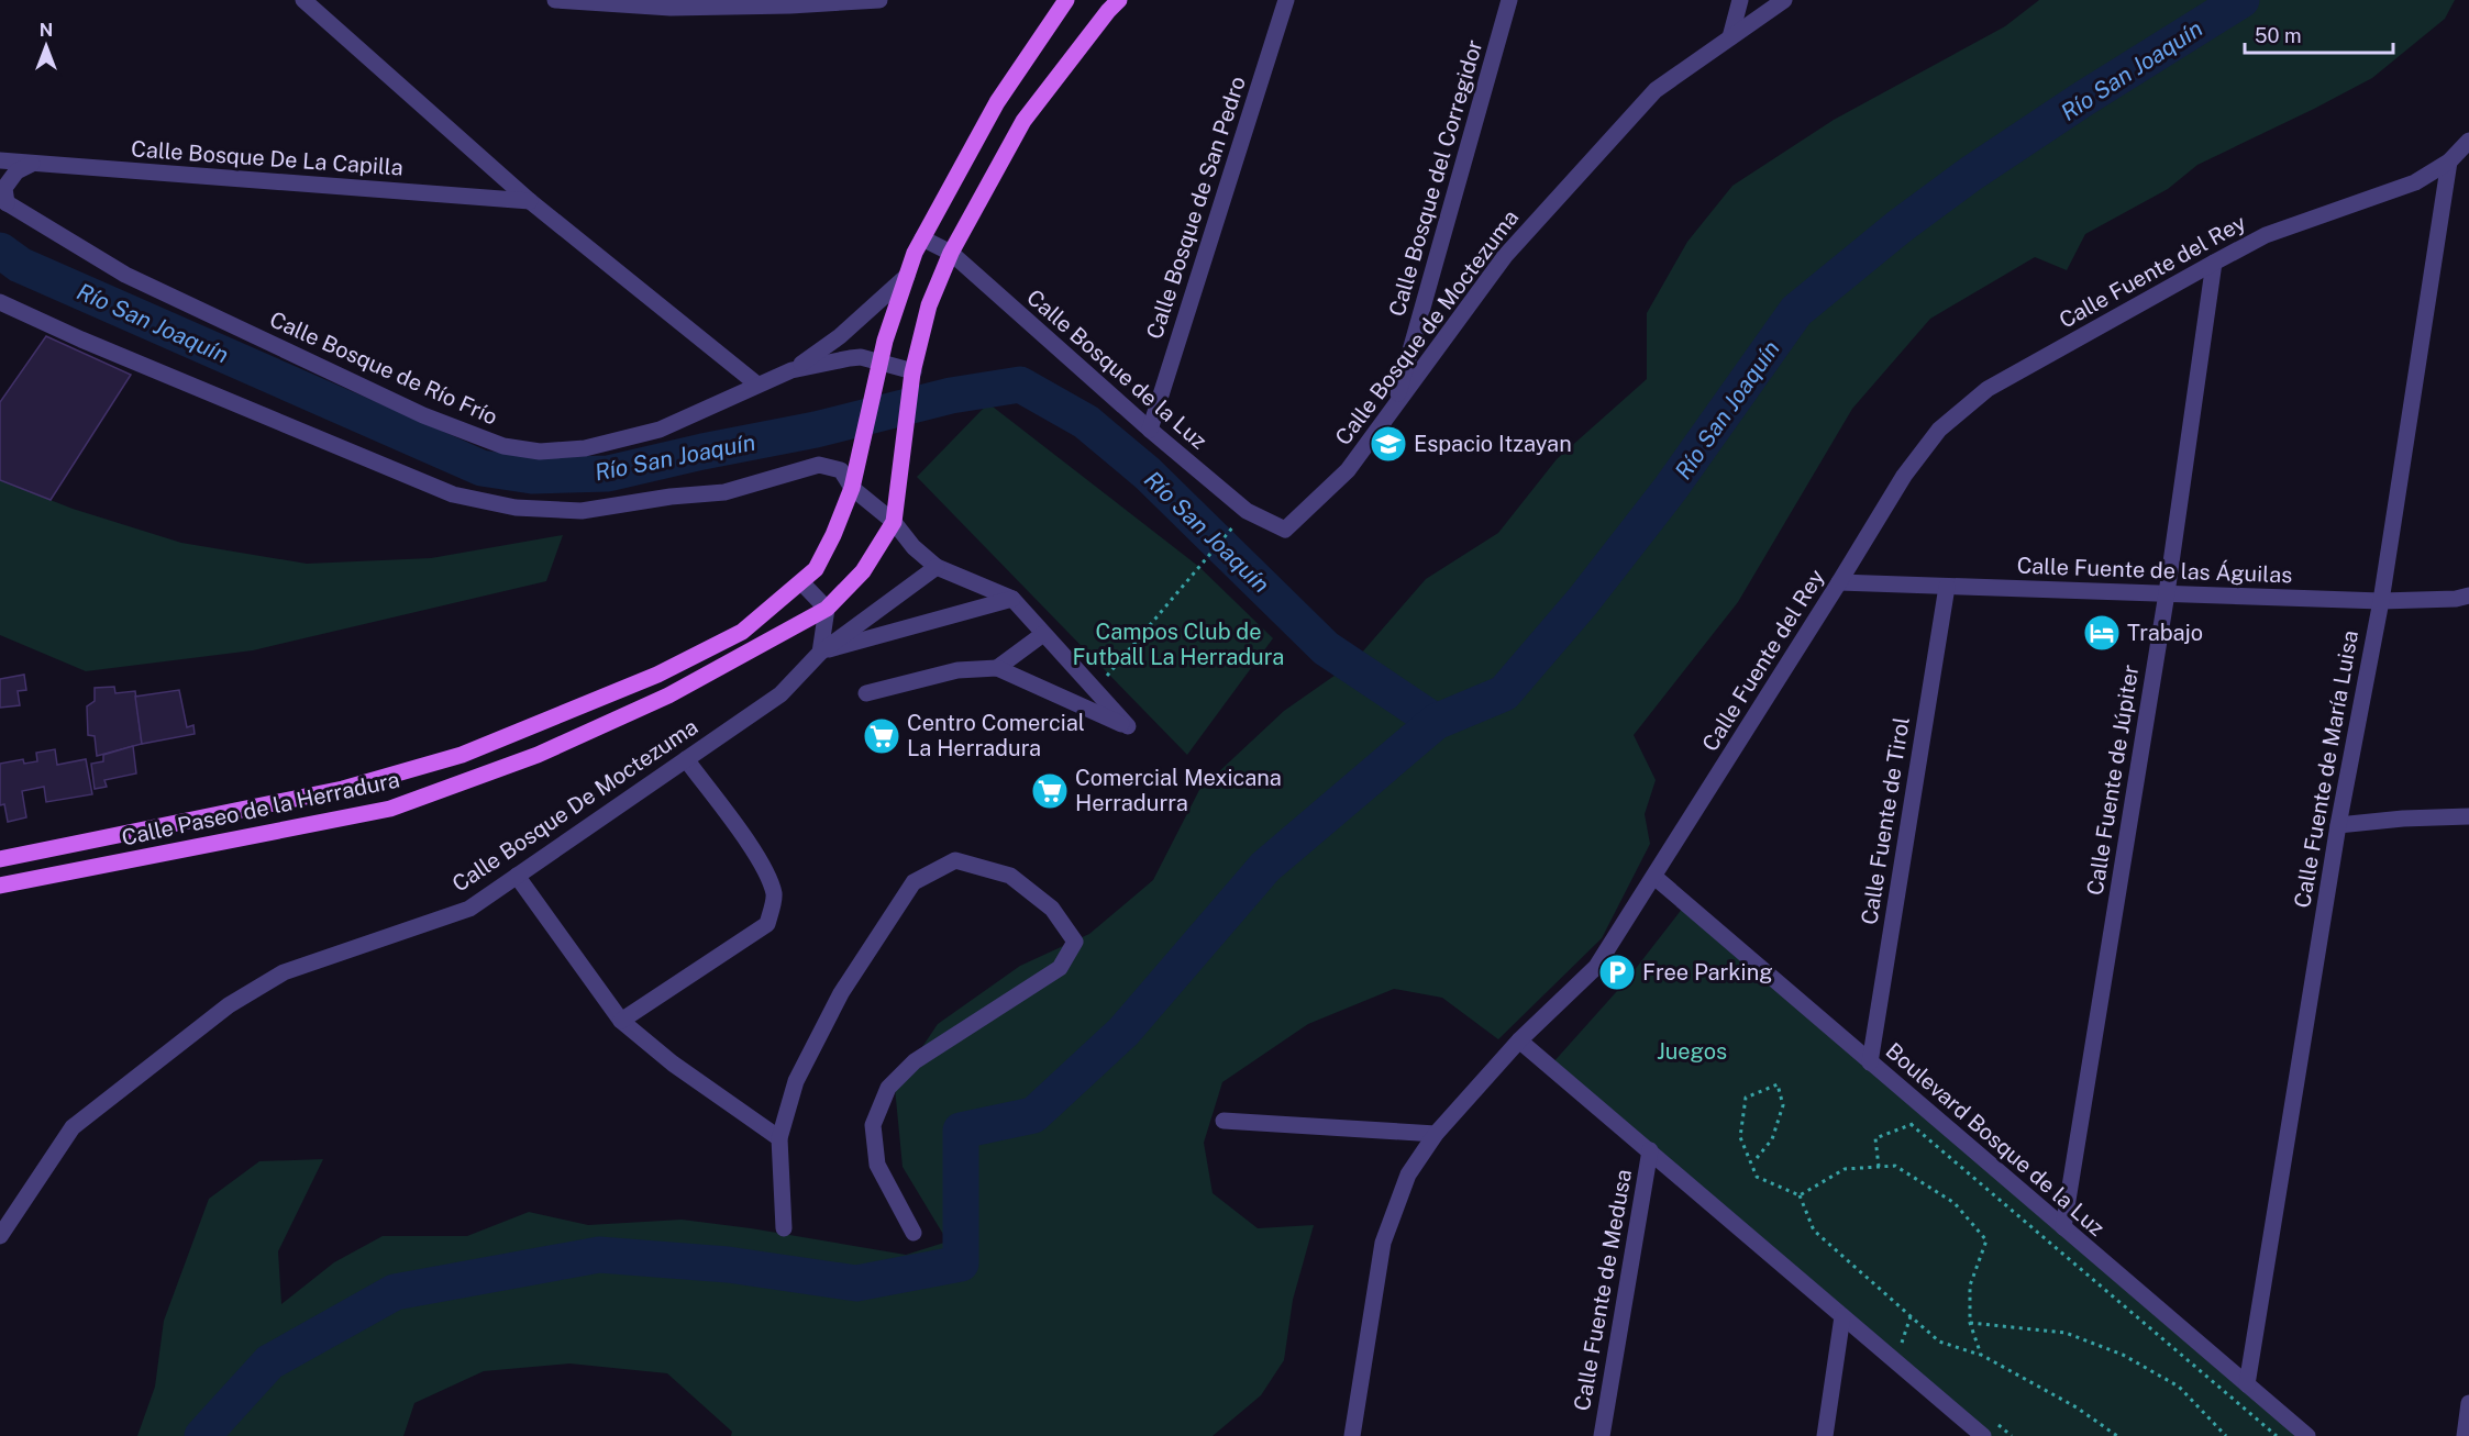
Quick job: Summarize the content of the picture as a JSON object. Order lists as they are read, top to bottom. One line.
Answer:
{"streets":{"main road":["Calle Paseo de la Herradura"],"street":["Calle Bosque De La Capilla","Calle Bosque del Corregidor","Calle Bosque de San Pedro","Calle Fuente del Rey","Calle Bosque de Moctezuma","Calle Bosque de Río Frío","Calle Bosque de la Luz","Calle Fuente de las Águilas","Calle Fuente de María Luisa","Calle Fuente de Júpiter","Calle Bosque De Moctezuma","Calle Fuente de Tirol","Boulevard Bosque de la Luz","Calle Fuente de Medusa"]},"crossings":[["Calle Bosque De La Capilla","Calle Bosque de Río Frío"],["Calle Bosque del Corregidor","Calle Bosque de Moctezuma"],["Calle Bosque de San Pedro","Calle Bosque de la Luz"],["Calle Fuente del Rey","Calle Fuente de las Águilas"],["Calle Fuente del Rey","Calle Fuente de María Luisa"],["Calle Fuente del Rey","Calle Fuente de Júpiter"],["Calle Fuente del Rey","Boulevard Bosque de la Luz"],["Calle Bosque de Moctezuma","Calle Bosque de la Luz"],["Calle Bosque de Río Frío","Calle Paseo de la Herradura"],["Calle Bosque de la Luz","Calle Paseo de la Herradura"],["Calle Fuente de las Águilas","Calle Fuente de María Luisa"],["Calle Fuente de las Águilas","Calle Fuente de Júpiter"],["Calle Fuente de las Águilas","Calle Fuente de Tirol"],["Calle Fuente de María Luisa","Boulevard Bosque de la Luz"],["Calle Fuente de Júpiter","Boulevard Bosque de la Luz"],["Calle Fuente de Tirol","Boulevard Bosque de la Luz"]],"water":["Río San Joaquín"],"parks":["Campos Club de Futball La Herradura","Juegos"],"places":{"school or university":["Espacio Itzayan"],"hotel":["Trabajo"],"supermarket":["Centro Comercial La Herradura","Comercial Mexicana Herradurra"],"parking":["Free Parking"]},"scale_bar":"50 m","north":"top"}
